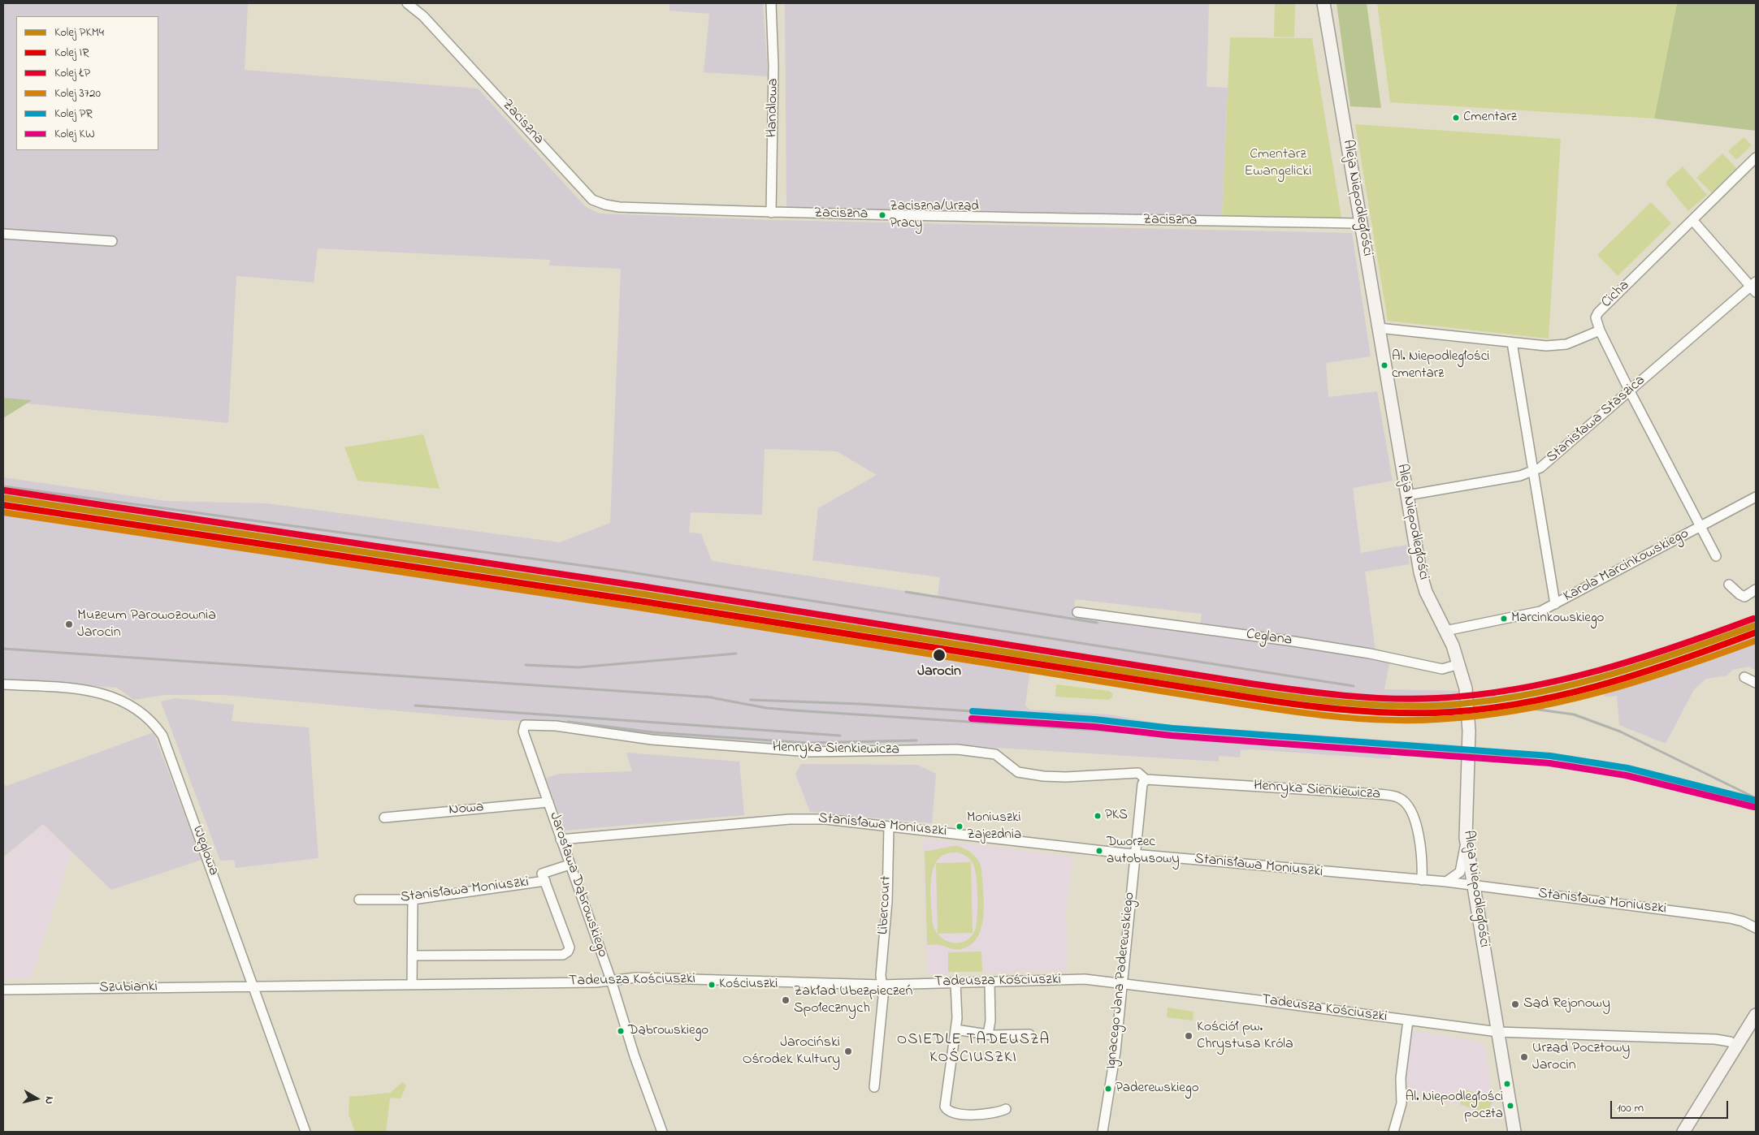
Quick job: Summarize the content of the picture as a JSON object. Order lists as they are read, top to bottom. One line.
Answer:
{"streets":{"main road":["Aleja Niepodległości"],"street":["Handlowa","Zaciszna","Cicha","Stanisława Staszica","Karola Marcinkowskiego","Ceglana","Henryka Sienkiewicza","Nowa","Stanisława Moniuszki","Węglowa","Jarosława Dąbrowskiego","Libercourt","Tadeusza Kościuszki","Ignacego Jana Paderewskiego","Szubianki"]},"crossings":[["Handlowa","Zaciszna"],["Zaciszna","Aleja Niepodległości"],["Aleja Niepodległości","Stanisława Staszica"],["Aleja Niepodległości","Karola Marcinkowskiego"],["Aleja Niepodległości","Ceglana"],["Aleja Niepodległości","Stanisława Moniuszki"],["Aleja Niepodległości","Tadeusza Kościuszki"],["Henryka Sienkiewicza","Stanisława Moniuszki"],["Henryka Sienkiewicza","Jarosława Dąbrowskiego"],["Nowa","Jarosława Dąbrowskiego"],["Stanisława Moniuszki","Jarosława Dąbrowskiego"],["Stanisława Moniuszki","Libercourt"],["Stanisława Moniuszki","Ignacego Jana Paderewskiego"],["Węglowa","Tadeusza Kościuszki"],["Węglowa","Szubianki"],["Jarosława Dąbrowskiego","Tadeusza Kościuszki"],["Libercourt","Tadeusza Kościuszki"],["Tadeusza Kościuszki","Ignacego Jana Paderewskiego"],["Tadeusza Kościuszki","Szubianki"]],"districts":["OSIEDLE TADEUSZA KOŚCIUSZKI"],"parks":["Cmentarz Ewangelicki"],"places":["Cmentarz","Zaciszna/Urząd Pracy","Al. Niepodległości cmentarz","Marcinkowskiego","Muzeum Parowozownia Jarocin","Jarocin","PKS","Moniuszki Zajezdnia","Dworzec autobusowy","Kościuszki","Zakład Ubezpieczeń Społecznych","Sąd Rejonowy","Dąbrowskiego","Kościół pw. Chrystusa Króla","Jarociński Ośrodek Kultury","Urząd Pocztowy Jarocin","Paderewskiego","Al. Niepodległości poczta"],"lines":["rail line ŁP","rail line PKM4","rail line IR","rail line 3720","rail line PR","rail line KW"],"legend":["Kolej PKM4","Kolej IR","Kolej ŁP","Kolej 3720","Kolej PR","Kolej KW"],"scale_bar":"100 m","north":"right"}
